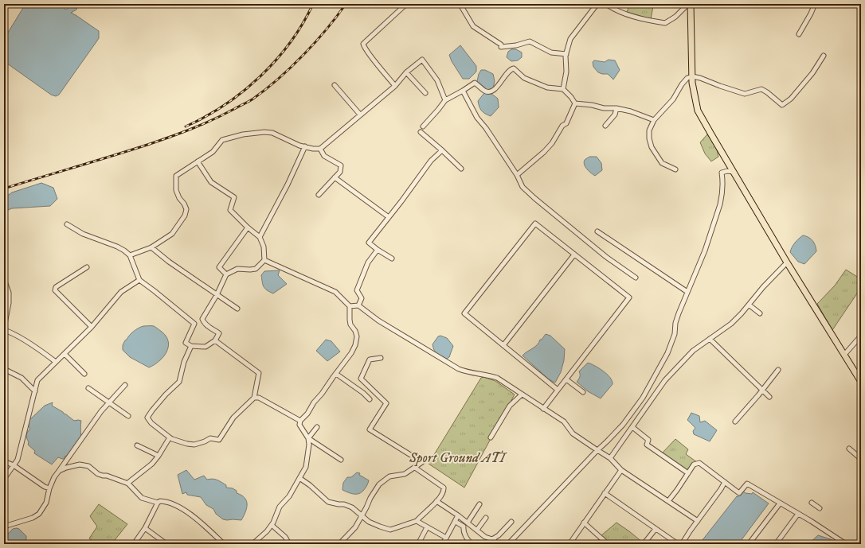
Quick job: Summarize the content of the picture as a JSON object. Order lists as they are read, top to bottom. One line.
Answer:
{"parks":["Sport Ground ATI"]}
